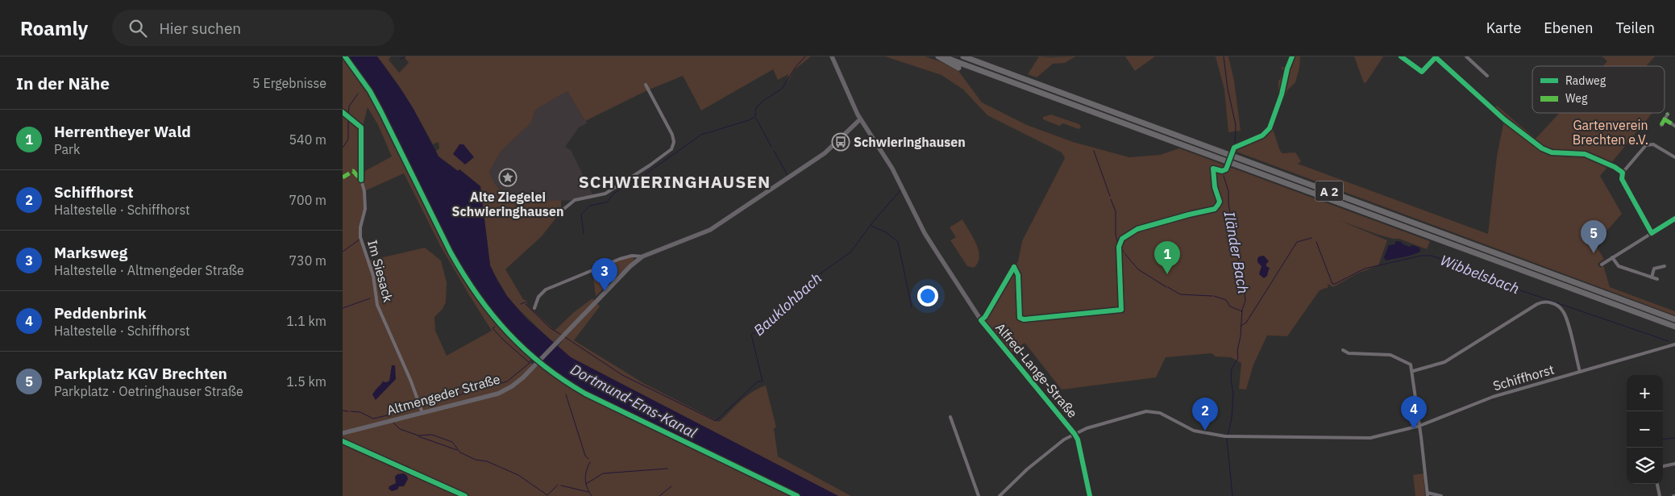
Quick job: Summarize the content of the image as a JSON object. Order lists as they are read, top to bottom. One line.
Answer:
{"streets":{"highway":["A 2"],"street":["Im Siesack","Alfred-Lange-Straße","Schiffhorst","Altmengeder Straße"]},"crossings":[["Im Siesack","Altmengeder Straße"],["Alfred-Lange-Straße","Schiffhorst"],["Alfred-Lange-Straße","Altmengeder Straße"]],"districts":["SCHWIERINGHAUSEN"],"water":["Iländer Bach","Wibbelsbach","Bauklohbach","Dortmund-Ems-Kanal"],"parks":["Gartenverein Brechten e.V."],"places":{"bus stop":["Schwieringhausen"],"place":["Alte Ziegelei Schwieringhausen"]},"legend":["Radweg","Weg"],"page":{"header":"Roamly","search":"Hier suchen","nav":["Karte","Ebenen","Teilen"],"heading":["In der Nähe","5 Ergebnisse"],"list":[{"mark":"1","name":"Herrentheyer Wald","note":"Park","value":"540 m"},{"mark":"2","name":"Schiffhorst","note":"Haltestelle · Schiffhorst","value":"700 m"},{"mark":"3","name":"Marksweg","note":"Haltestelle · Altmengeder Straße","value":"730 m"},{"mark":"4","name":"Peddenbrink","note":"Haltestelle · Schiffhorst","value":"1.1 km"},{"mark":"5","name":"Parkplatz KGV Brechten","note":"Parkplatz · Oetringhauser Straße","value":"1.5 km"}],"pins":["5","1","3","4","2"],"map_buttons":["+","−"]}}
